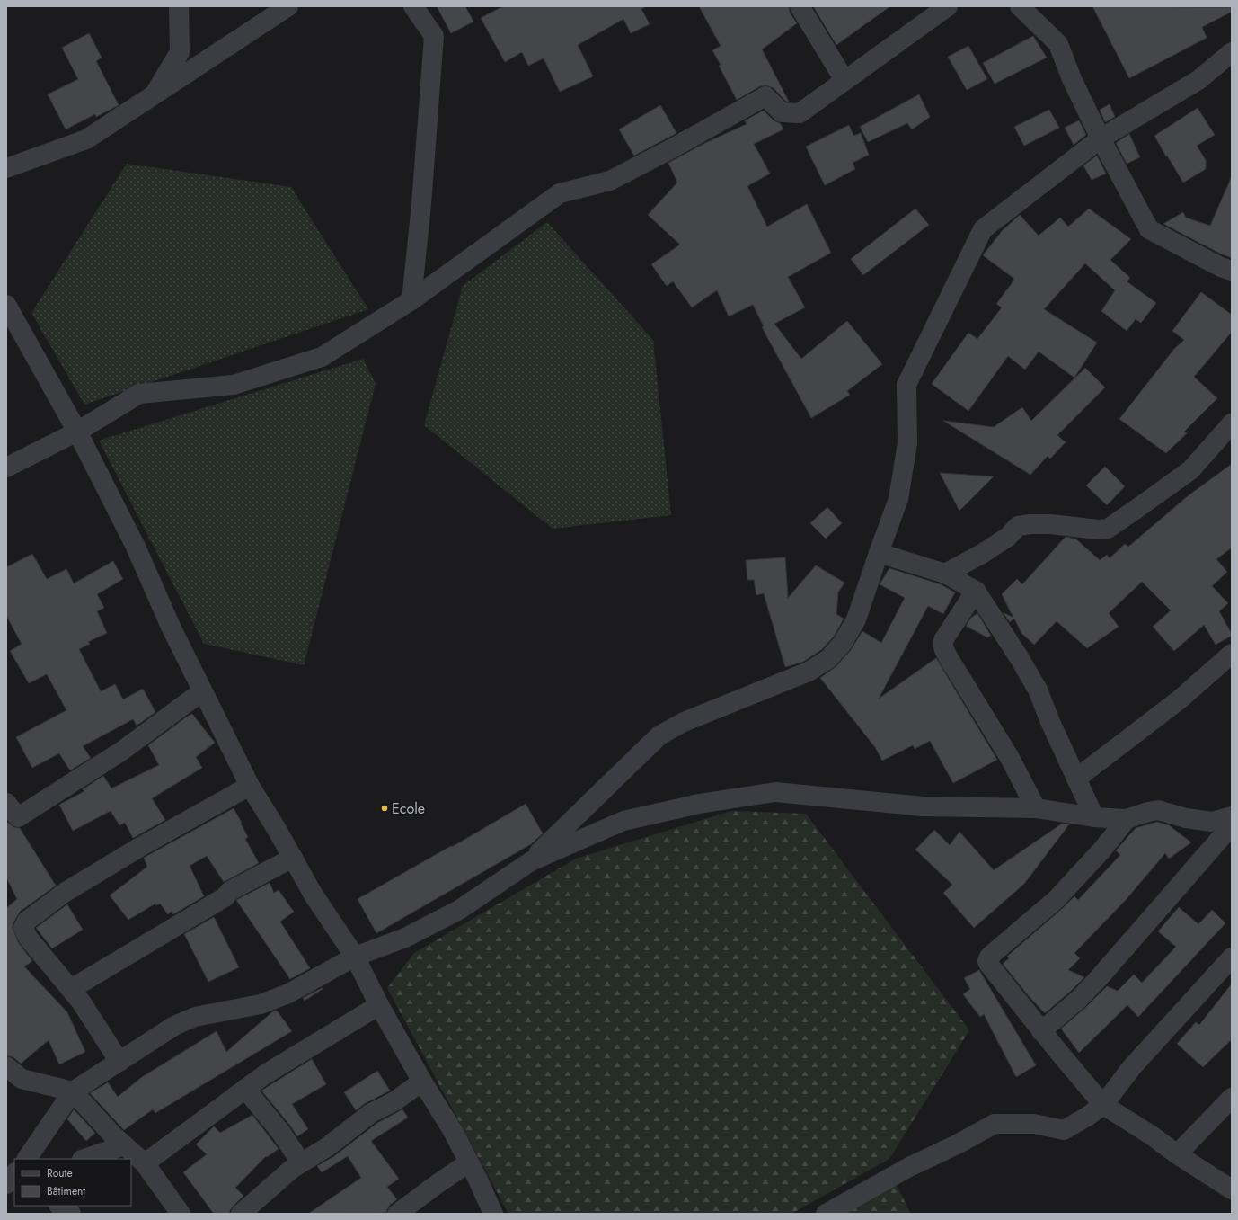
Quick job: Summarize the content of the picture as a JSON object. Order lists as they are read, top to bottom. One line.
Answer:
{"places":["Ecole"],"legend":["Route","Bâtiment"]}
